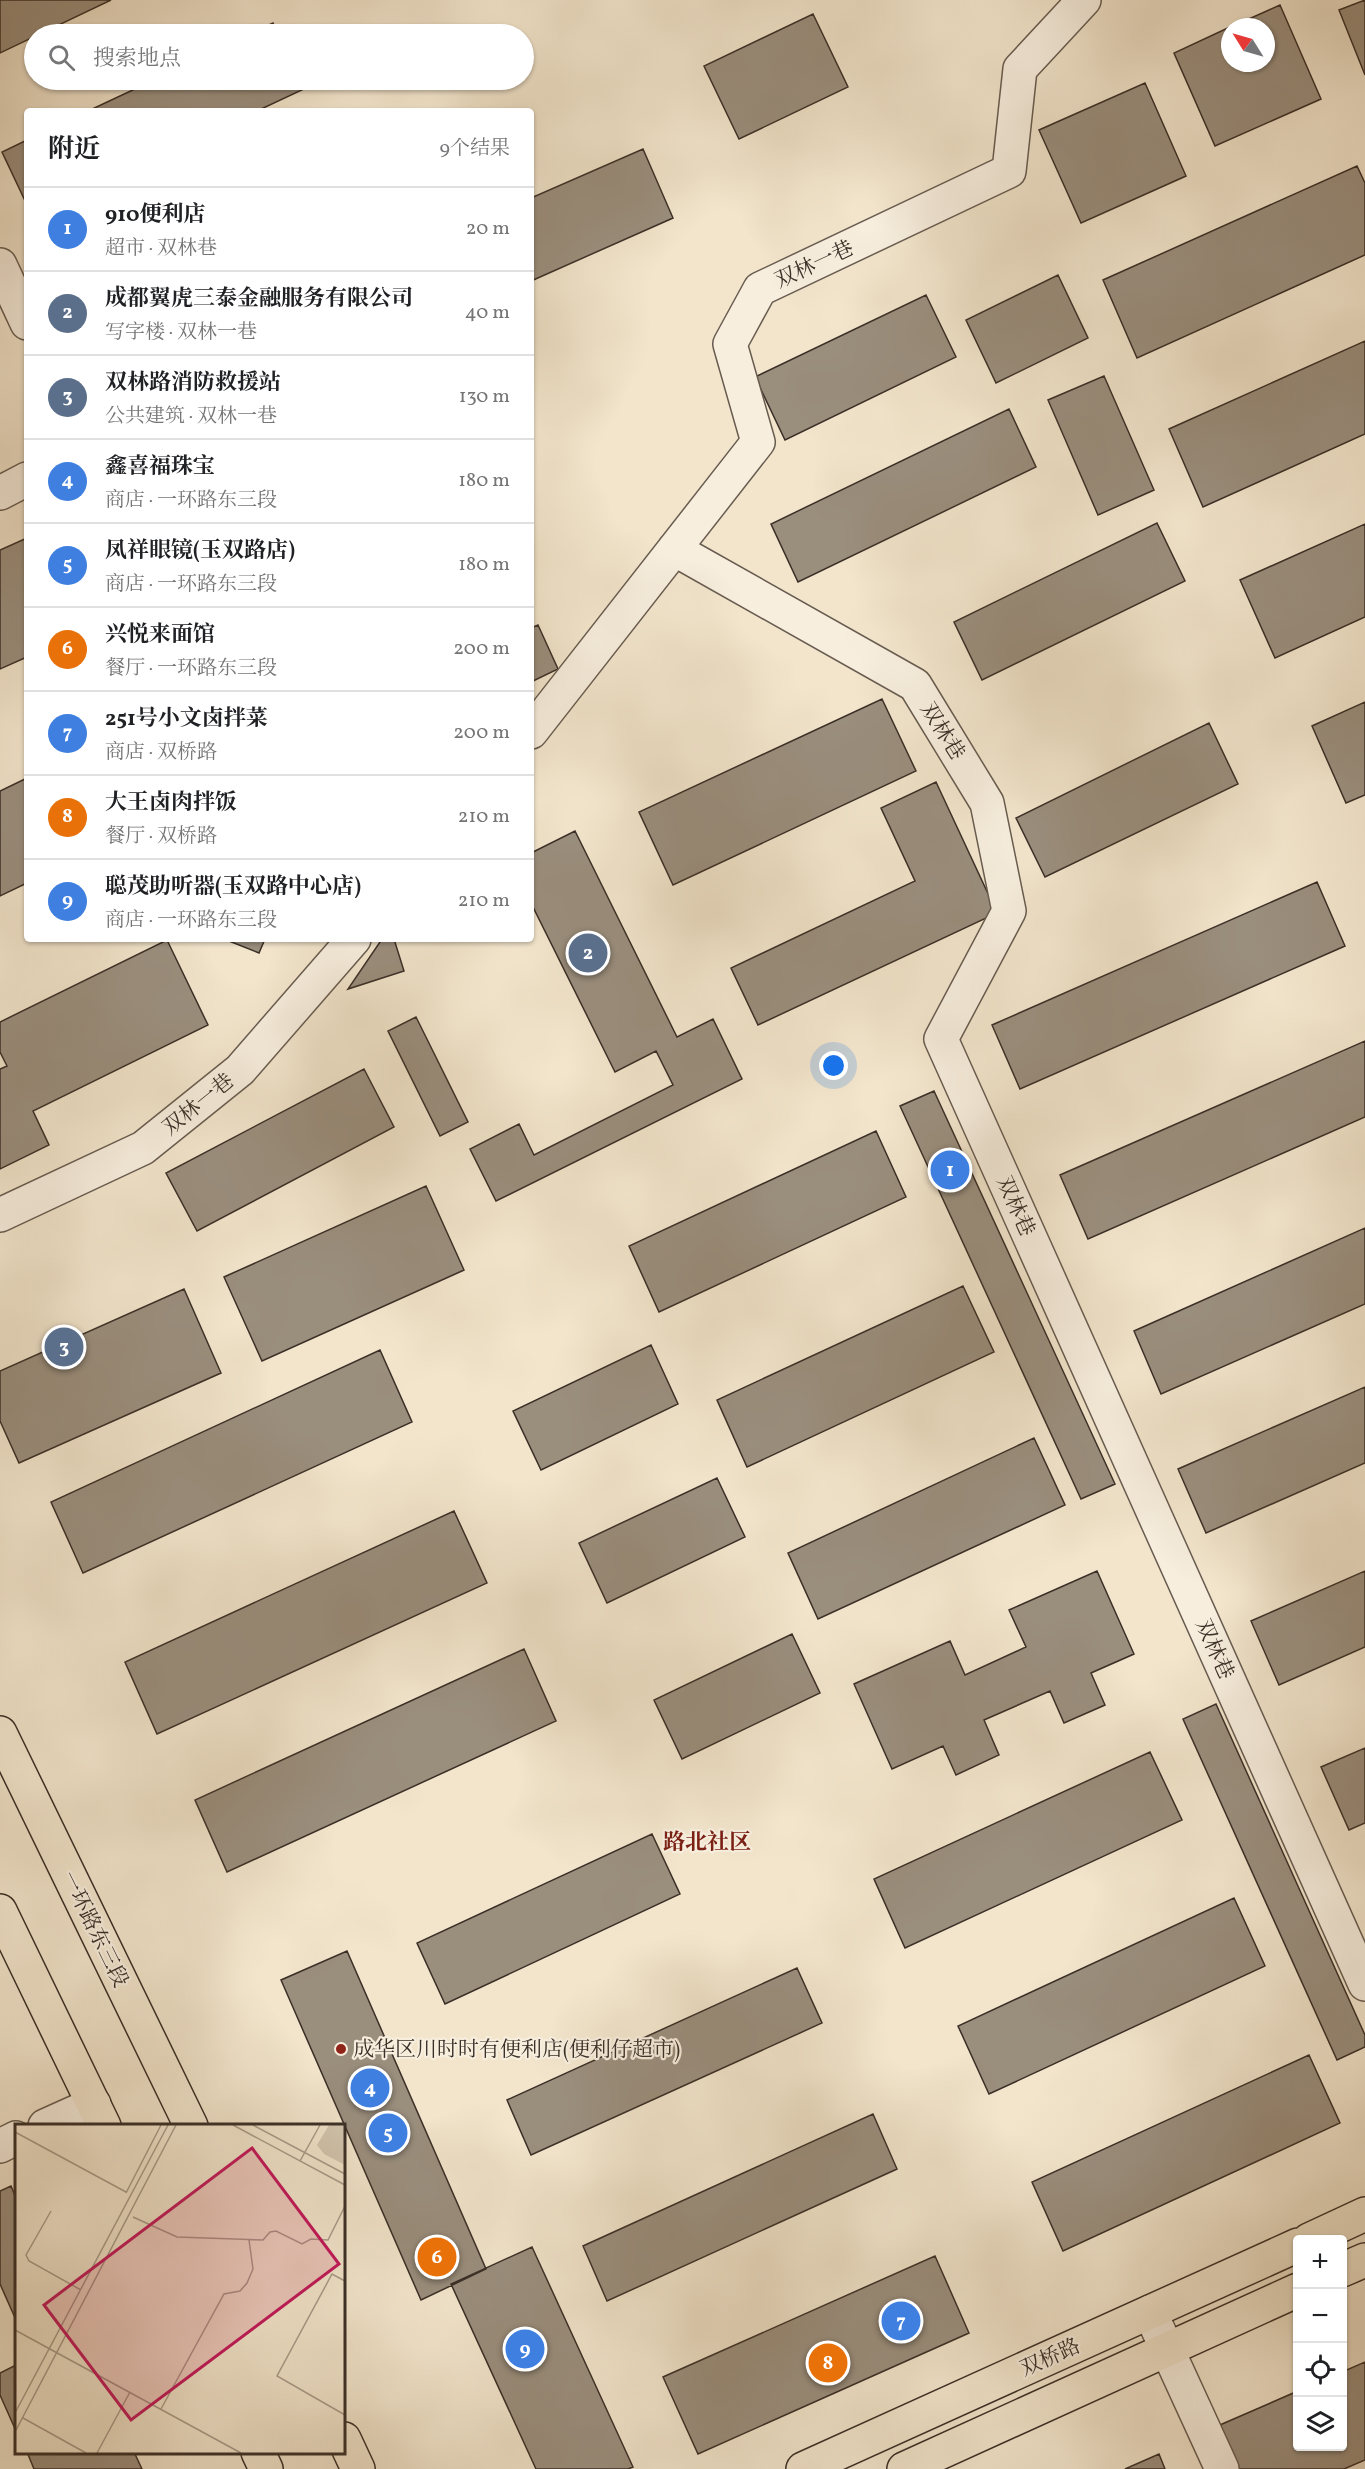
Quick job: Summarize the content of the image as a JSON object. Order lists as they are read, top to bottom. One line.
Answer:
{"streets":{"main road":["一环路东三段","双桥路"],"street":["双林一巷","双林巷"]},"crossings":[["双林一巷","双林巷"]],"districts":["路北社区"],"places":["成华区川时时有便利店(便利仔超市)"],"north":"top left","page":{"search":"搜索地点","heading":["附近","9个结果"],"list":[{"mark":"1","name":"910便利店","note":"超市 · 双林巷","value":"20 m"},{"mark":"2","name":"成都翼虎三泰金融服务有限公司","note":"写字楼 · 双林一巷","value":"40 m"},{"mark":"3","name":"双林路消防救援站","note":"公共建筑 · 双林一巷","value":"130 m"},{"mark":"4","name":"鑫喜福珠宝","note":"商店 · 一环路东三段","value":"180 m"},{"mark":"5","name":"凤祥眼镜(玉双路店)","note":"商店 · 一环路东三段","value":"180 m"},{"mark":"6","name":"兴悦来面馆","note":"餐厅 · 一环路东三段","value":"200 m"},{"mark":"7","name":"251号小文卤拌菜","note":"商店 · 双桥路","value":"200 m"},{"mark":"8","name":"大王卤肉拌饭","note":"餐厅 · 双桥路","value":"210 m"},{"mark":"9","name":"聪茂助听器(玉双路中心店)","note":"商店 · 一环路东三段","value":"210 m"}],"pins":["2","1","3","4","5","6","7","9","8"],"map_buttons":["+","−"]}}
